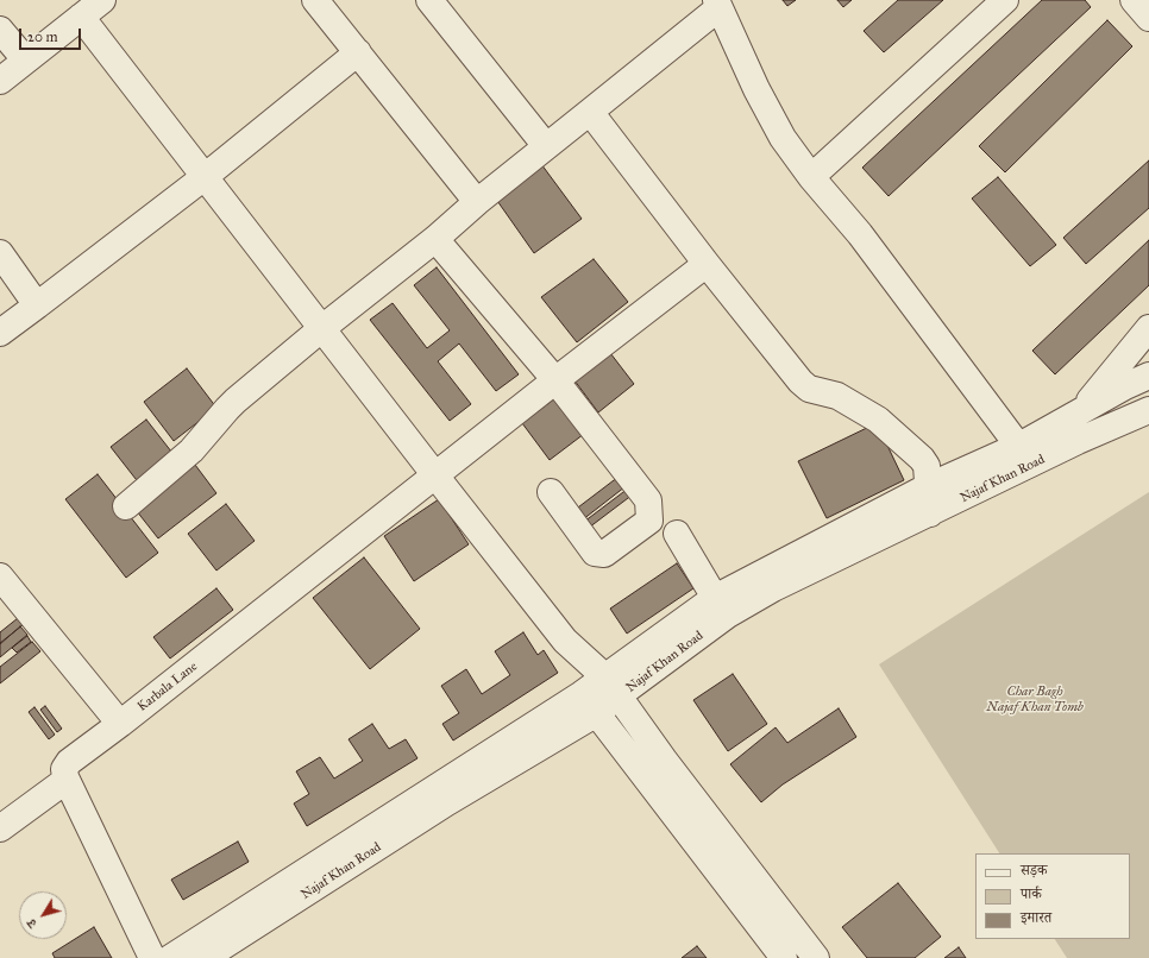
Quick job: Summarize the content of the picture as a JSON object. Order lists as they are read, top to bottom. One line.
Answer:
{"streets":{"street":["Najaf Khan Road","Karbala Lane"]},"parks":["Char Bagh Najaf Khan Tomb"],"legend":["सड़क","पार्क","इमारत"],"scale_bar":"20 m","north":"bottom left"}
